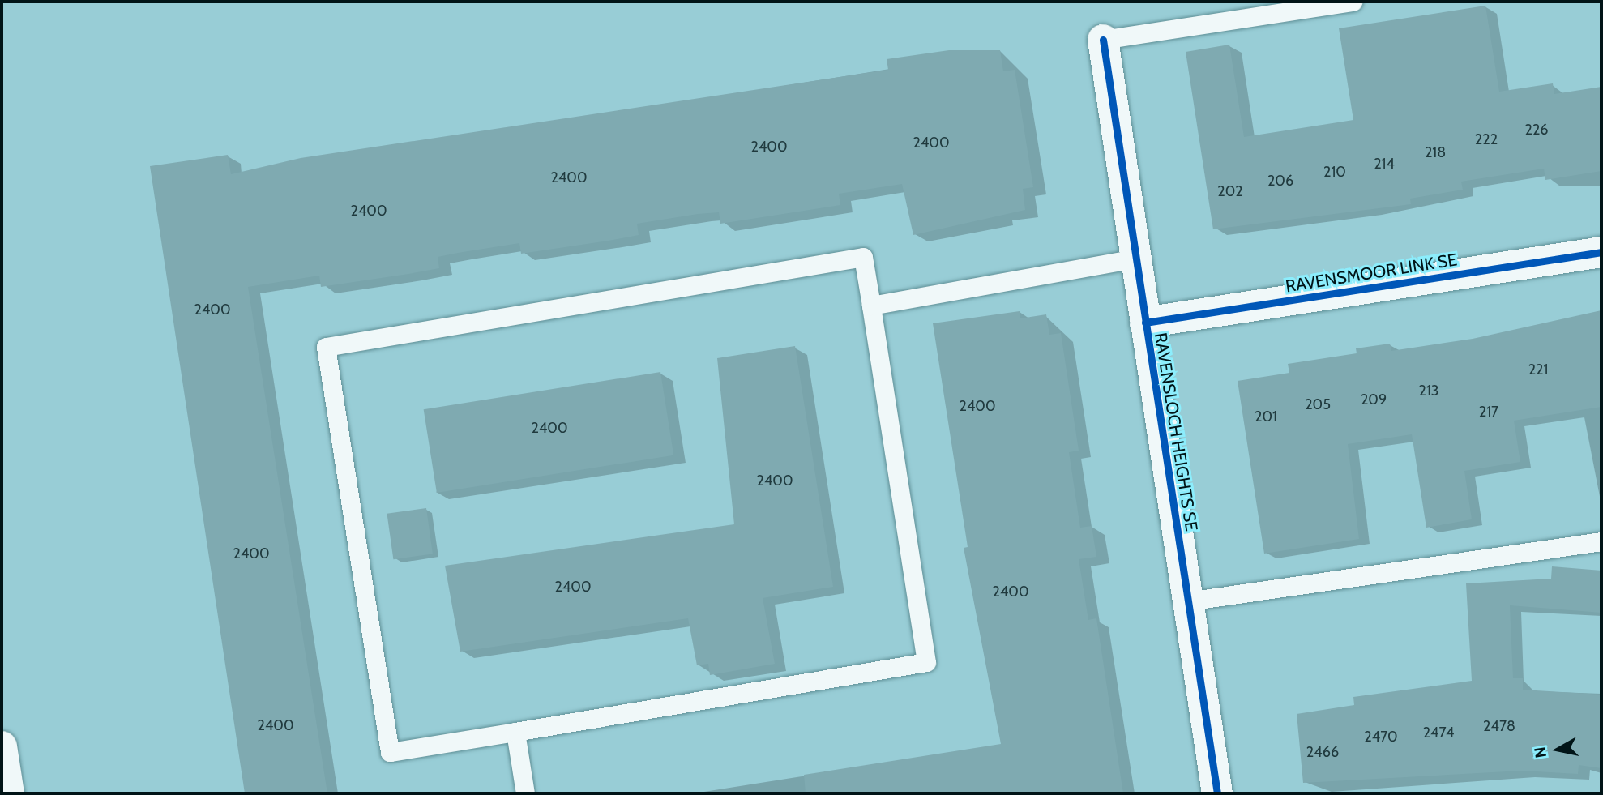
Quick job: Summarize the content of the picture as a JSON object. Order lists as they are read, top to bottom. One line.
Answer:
{"streets":{"street":["RAVENSMOOR LINK SE","RAVENSLOCH HEIGHTS SE"]},"crossings":[["RAVENSMOOR LINK SE","RAVENSLOCH HEIGHTS SE"]],"house_numbers":["226","222","2400","2400","218","214","210","2400","206","202","2400","2400","221","213","209","205","2400","217","201","2400","2400","2400","2400","2400","2400","2478","2474","2470","2466"],"north":"left"}
